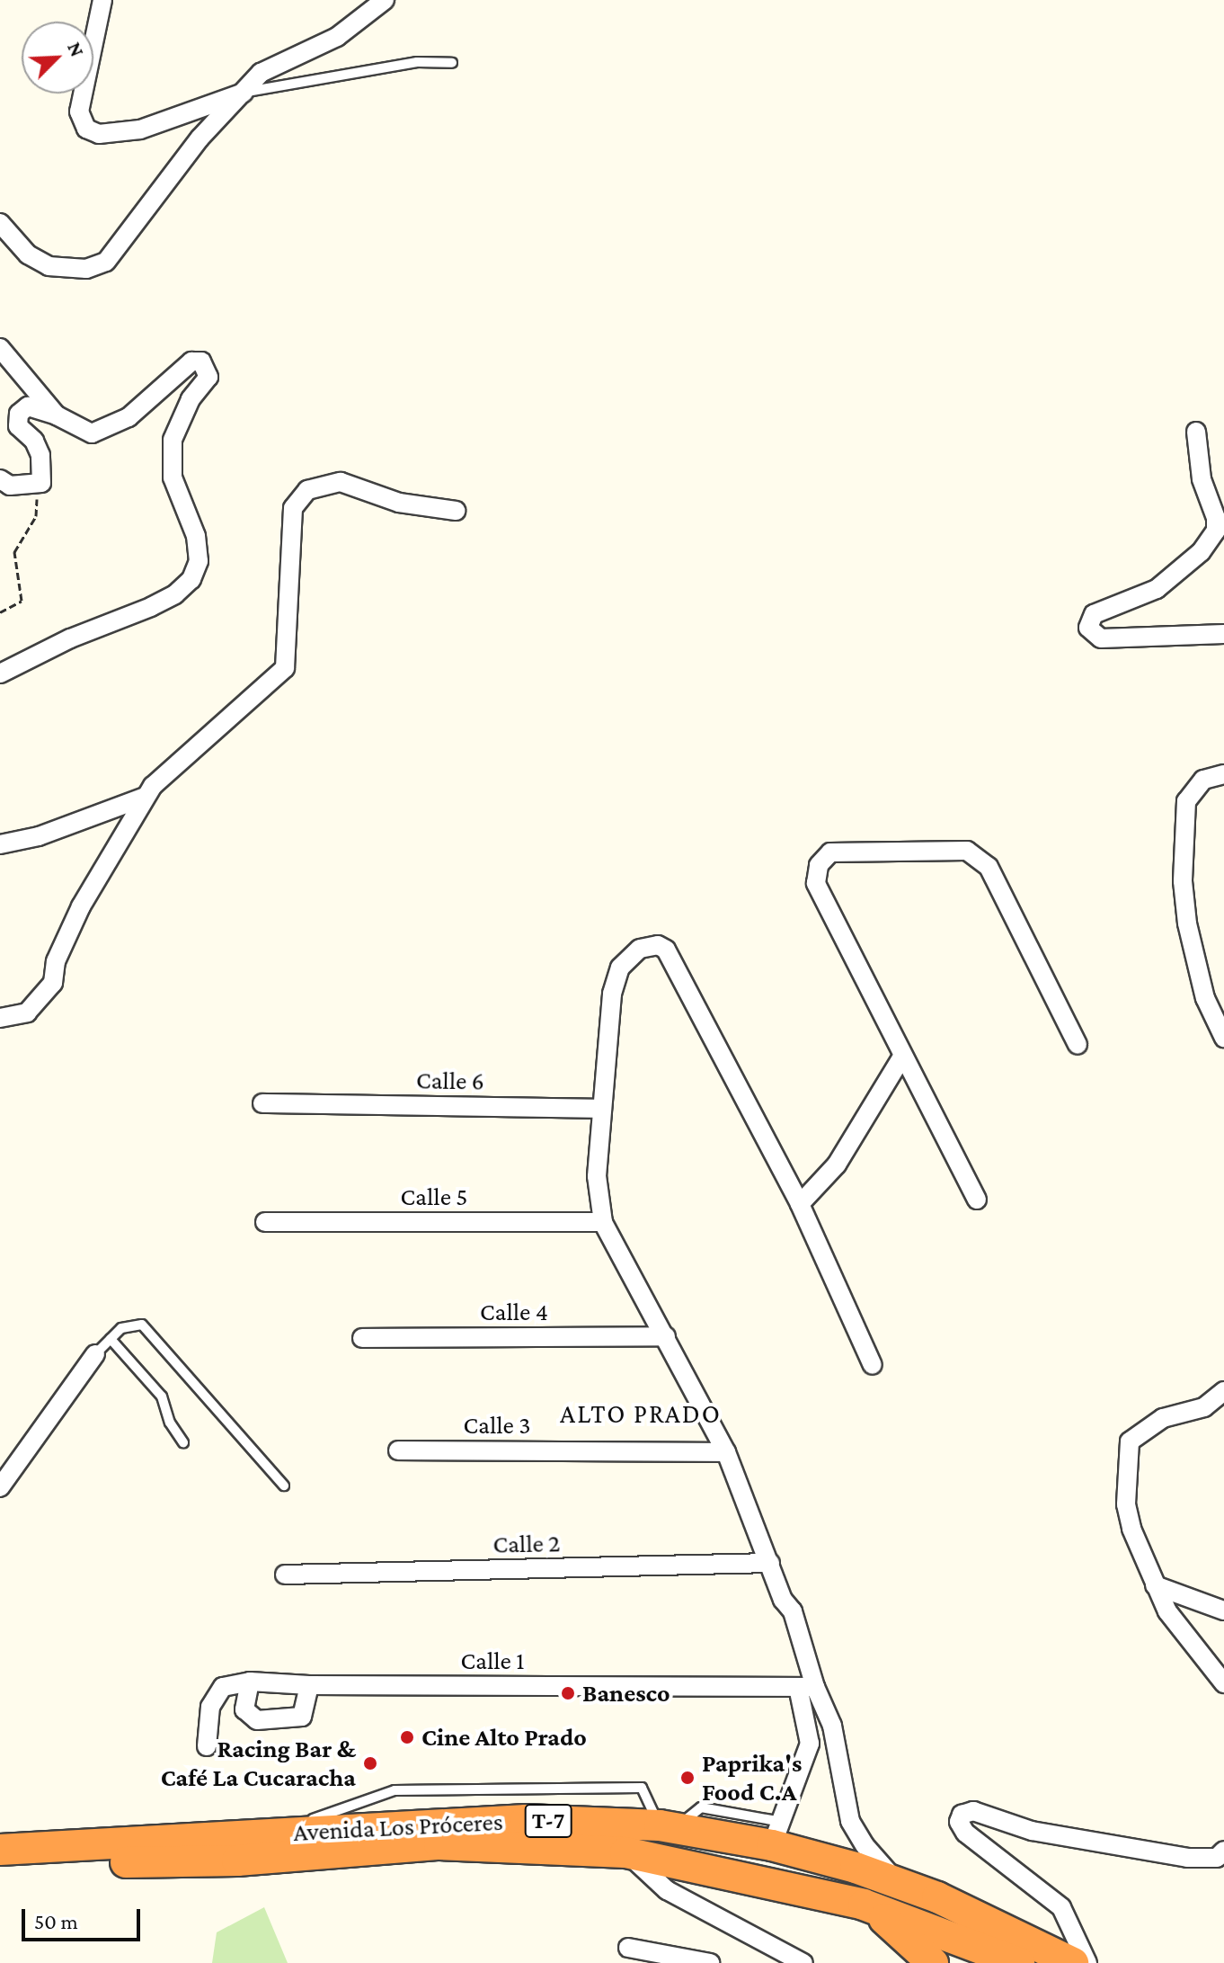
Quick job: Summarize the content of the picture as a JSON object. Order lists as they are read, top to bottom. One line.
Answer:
{"streets":{"highway":["T-7","Avenida Los Próceres"],"street":["Calle 6","Calle 5","Calle 4","Calle 3","Calle 2","Calle 1"]},"districts":["ALTO PRADO"],"places":["Banesco","Cine Alto Prado","Racing Bar & Café La Cucaracha","Paprika's Food C.A"],"scale_bar":"50 m","north":"top right"}
